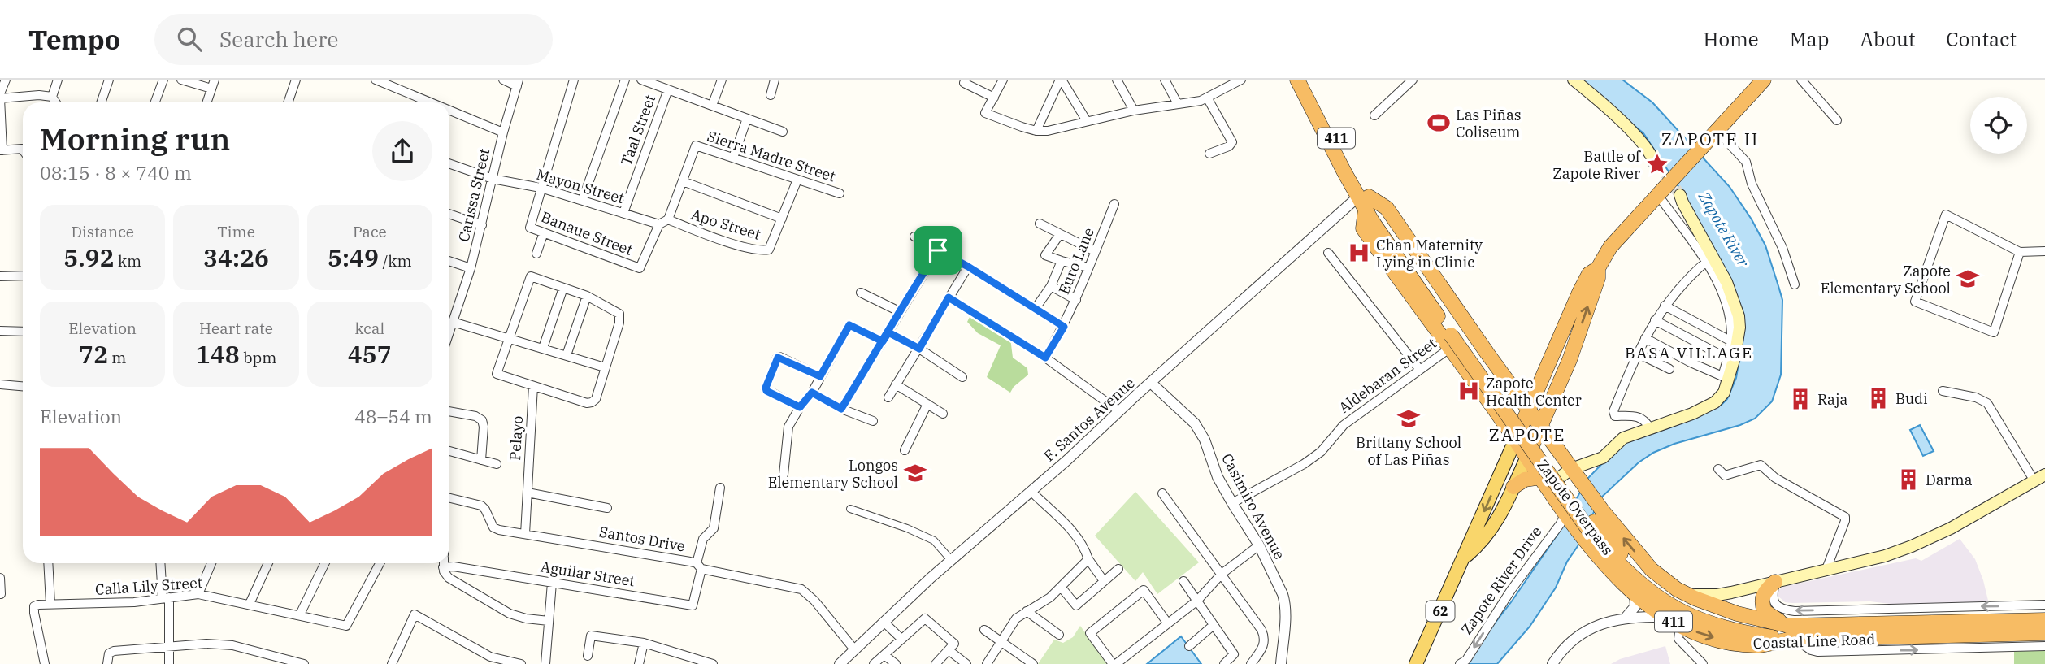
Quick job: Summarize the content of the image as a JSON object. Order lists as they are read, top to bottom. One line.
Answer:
{"streets":{"highway":["411","Zapote Overpass","62","Coastal Line Road"],"street":["Taal Street","Sierra Madre Street","Mayon Street","Carissa Street","Apo Street","Banaue Street","Euro Lane","Aldebaran Street","F. Santos Avenue","Pelayo","Casimiro Avenue","Santos Drive","Aguilar Street","Zapote River Drive","Calla Lily Street"]},"crossings":[["Taal Street","Mayon Street"],["411","Aldebaran Street"],["411","F. Santos Avenue"],["411","Zapote Overpass"],["411","62"],["411","Coastal Line Road"],["Sierra Madre Street","Apo Street"],["Mayon Street","Carissa Street"],["Mayon Street","Banaue Street"],["Aldebaran Street","Casimiro Avenue"],["F. Santos Avenue","Casimiro Avenue"],["F. Santos Avenue","Zapote Overpass"],["F. Santos Avenue","Santos Drive"],["Pelayo","Santos Drive"],["Zapote Overpass","Coastal Line Road"],["Santos Drive","Aguilar Street"],["Zapote River Drive","Coastal Line Road"],["62","Coastal Line Road"]],"one_way":["Zapote River Drive"],"districts":["ZAPOTE II","BASA VILLAGE","ZAPOTE"],"water":["Zapote River"],"places":{"sports":["Las Piñas Coliseum"],"place":["Battle of Zapote River"],"hospital":["Chan Maternity Lying in Clinic","Zapote Health Center"],"school or university":["Zapote Elementary School","Brittany School of Las Piñas","Longos Elementary School"],"building":["Budi","Raja","Darma"]},"page":{"header":"Tempo","search":"Search here","nav":["Home","Map","About","Contact"],"heading":["Morning run","08:15 · 8 × 740 m"],"stats":[["Distance","5.92 km"],["Time","34:26"],["Pace","5:49 /km"],["Elevation","72 m"],["Heart rate","148 bpm"],["kcal","457"]],"chart":["Elevation","48–54 m"]}}
